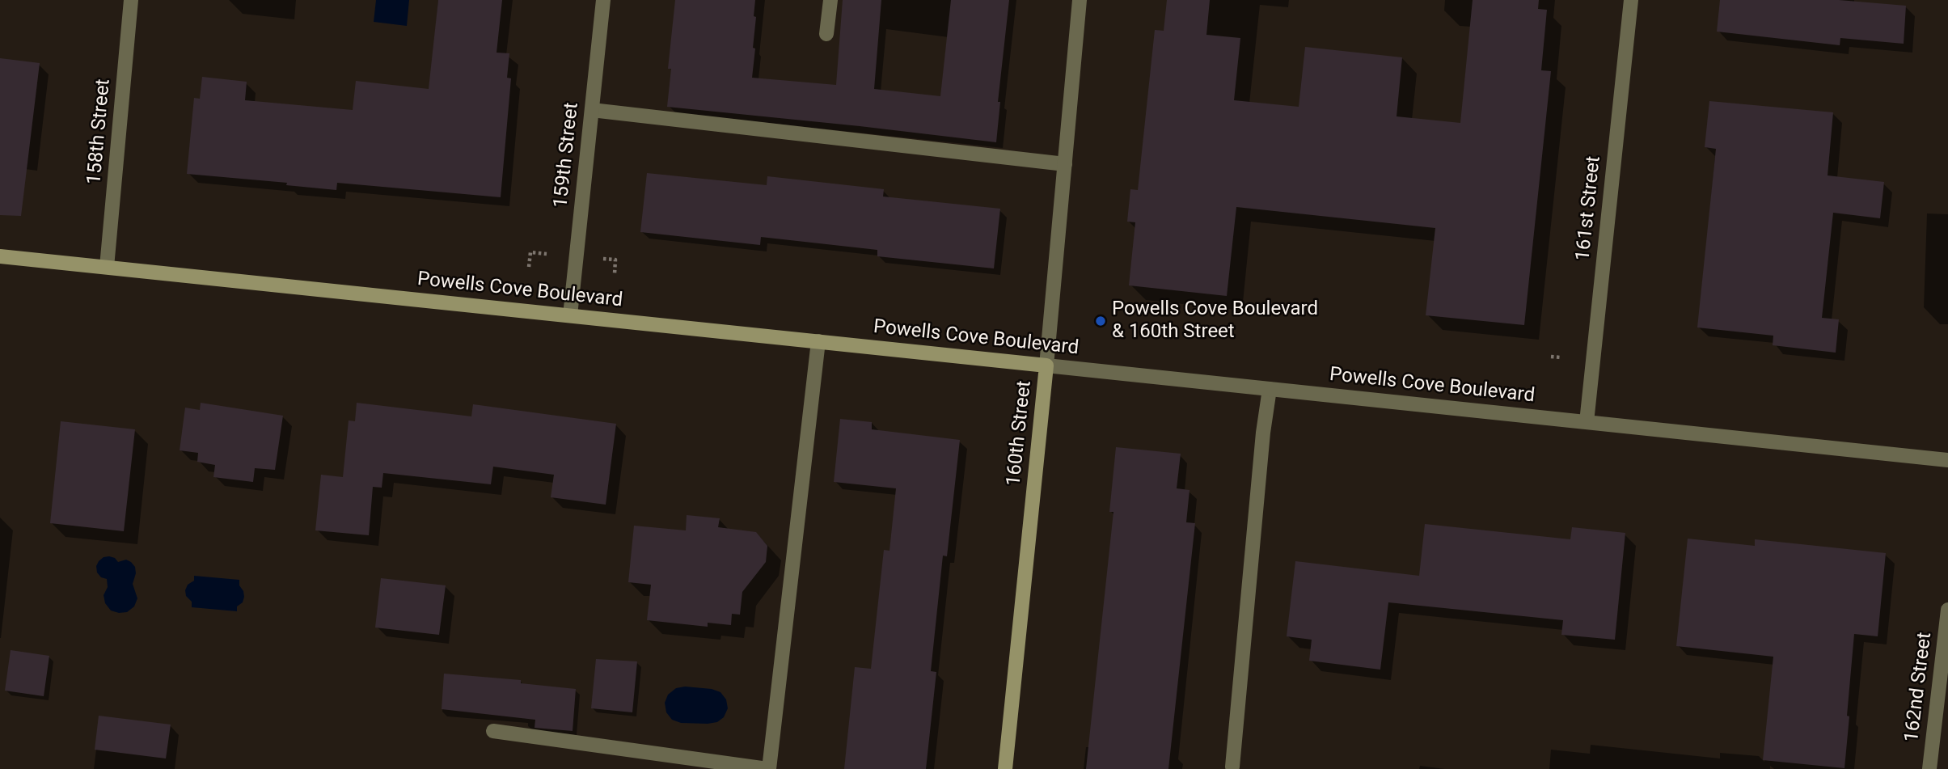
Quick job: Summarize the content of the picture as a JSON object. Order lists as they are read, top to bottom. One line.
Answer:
{"streets":{"street":["158th Street","159th Street","161st Street","Powells Cove Boulevard","160th Street","162nd Street"]},"crossings":[["158th Street","Powells Cove Boulevard"],["159th Street","Powells Cove Boulevard"],["161st Street","Powells Cove Boulevard"],["Powells Cove Boulevard","160th Street"]],"places":["Powells Cove Boulevard & 160th Street"]}
